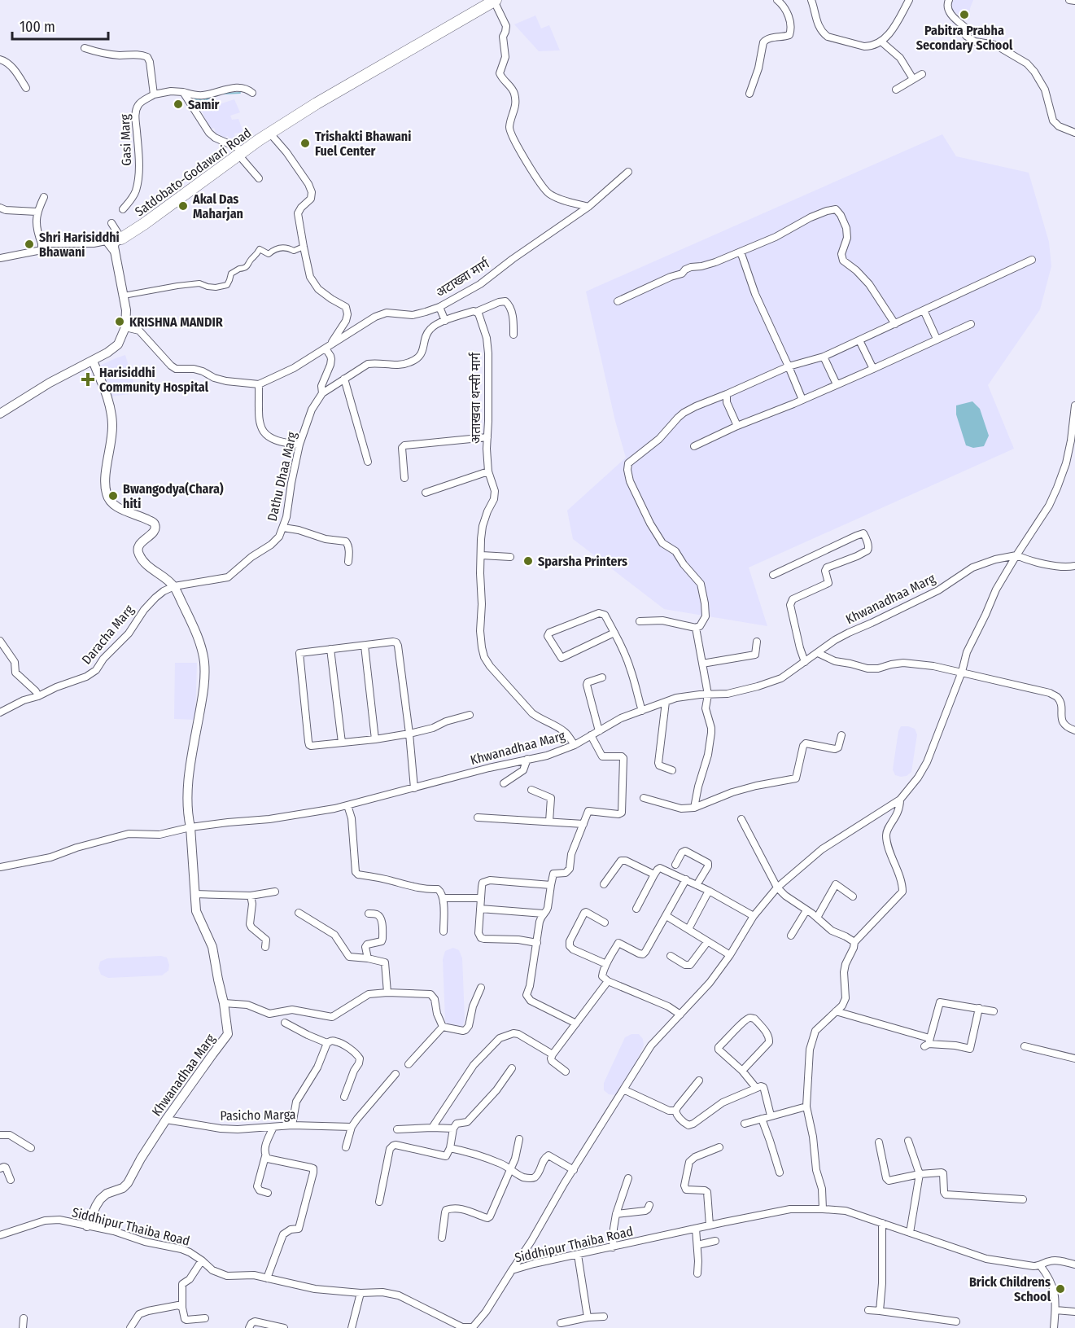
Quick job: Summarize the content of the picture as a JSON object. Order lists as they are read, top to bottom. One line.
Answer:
{"streets":{"main road":["Satdobato-Godawari Road"],"street":["Gasi Marg","अटाख्वा मार्ग","अताखवा थन्सी मार्ग","Dathu Dhaa Marg","Khwanadhaa Marg","Daracha Marg","Pasicho Marga","Siddhipur Thaiba Road"]},"crossings":[["अताखवा थन्सी मार्ग","Khwanadhaa Marg"],["Dathu Dhaa Marg","Khwanadhaa Marg"],["Dathu Dhaa Marg","Daracha Marg"],["Khwanadhaa Marg","Daracha Marg"],["Khwanadhaa Marg","Pasicho Marga"],["Khwanadhaa Marg","Siddhipur Thaiba Road"]],"places":{"other":["Pabitra Prabha Secondary School","Samir","Trishakti Bhawani Fuel Center","Akal Das Maharjan","Shri Harisiddhi Bhawani","KRISHNA MANDIR","Bwangodya(Chara) hiti","Sparsha Printers","Brick Childrens School"],"health":["Harisiddhi Community Hospital"]},"scale_bar":"100 m"}
